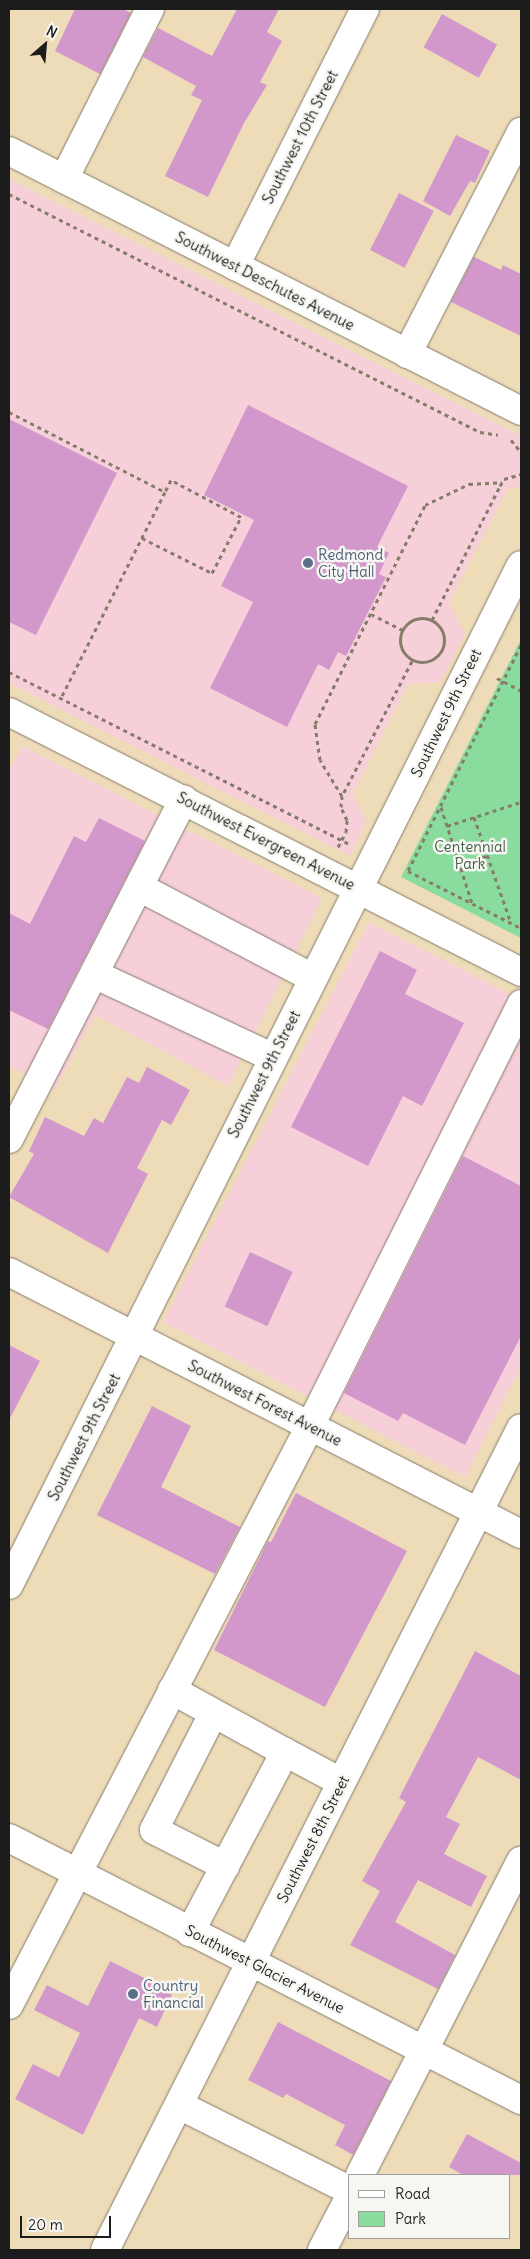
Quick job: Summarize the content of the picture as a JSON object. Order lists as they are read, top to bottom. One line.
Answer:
{"streets":{"main road":["Southwest 10th Street","Southwest Deschutes Avenue","Southwest 9th Street","Southwest Evergreen Avenue","Southwest Forest Avenue","Southwest 8th Street","Southwest Glacier Avenue"]},"crossings":[["Southwest 10th Street","Southwest Deschutes Avenue"],["Southwest 9th Street","Southwest Evergreen Avenue"],["Southwest 9th Street","Southwest Forest Avenue"],["Southwest Forest Avenue","Southwest 8th Street"],["Southwest 8th Street","Southwest Glacier Avenue"]],"parks":["Centennial Park"],"places":["Redmond City Hall","Country Financial"],"legend":["Road","Park"],"scale_bar":"20 m","north":"top right"}
